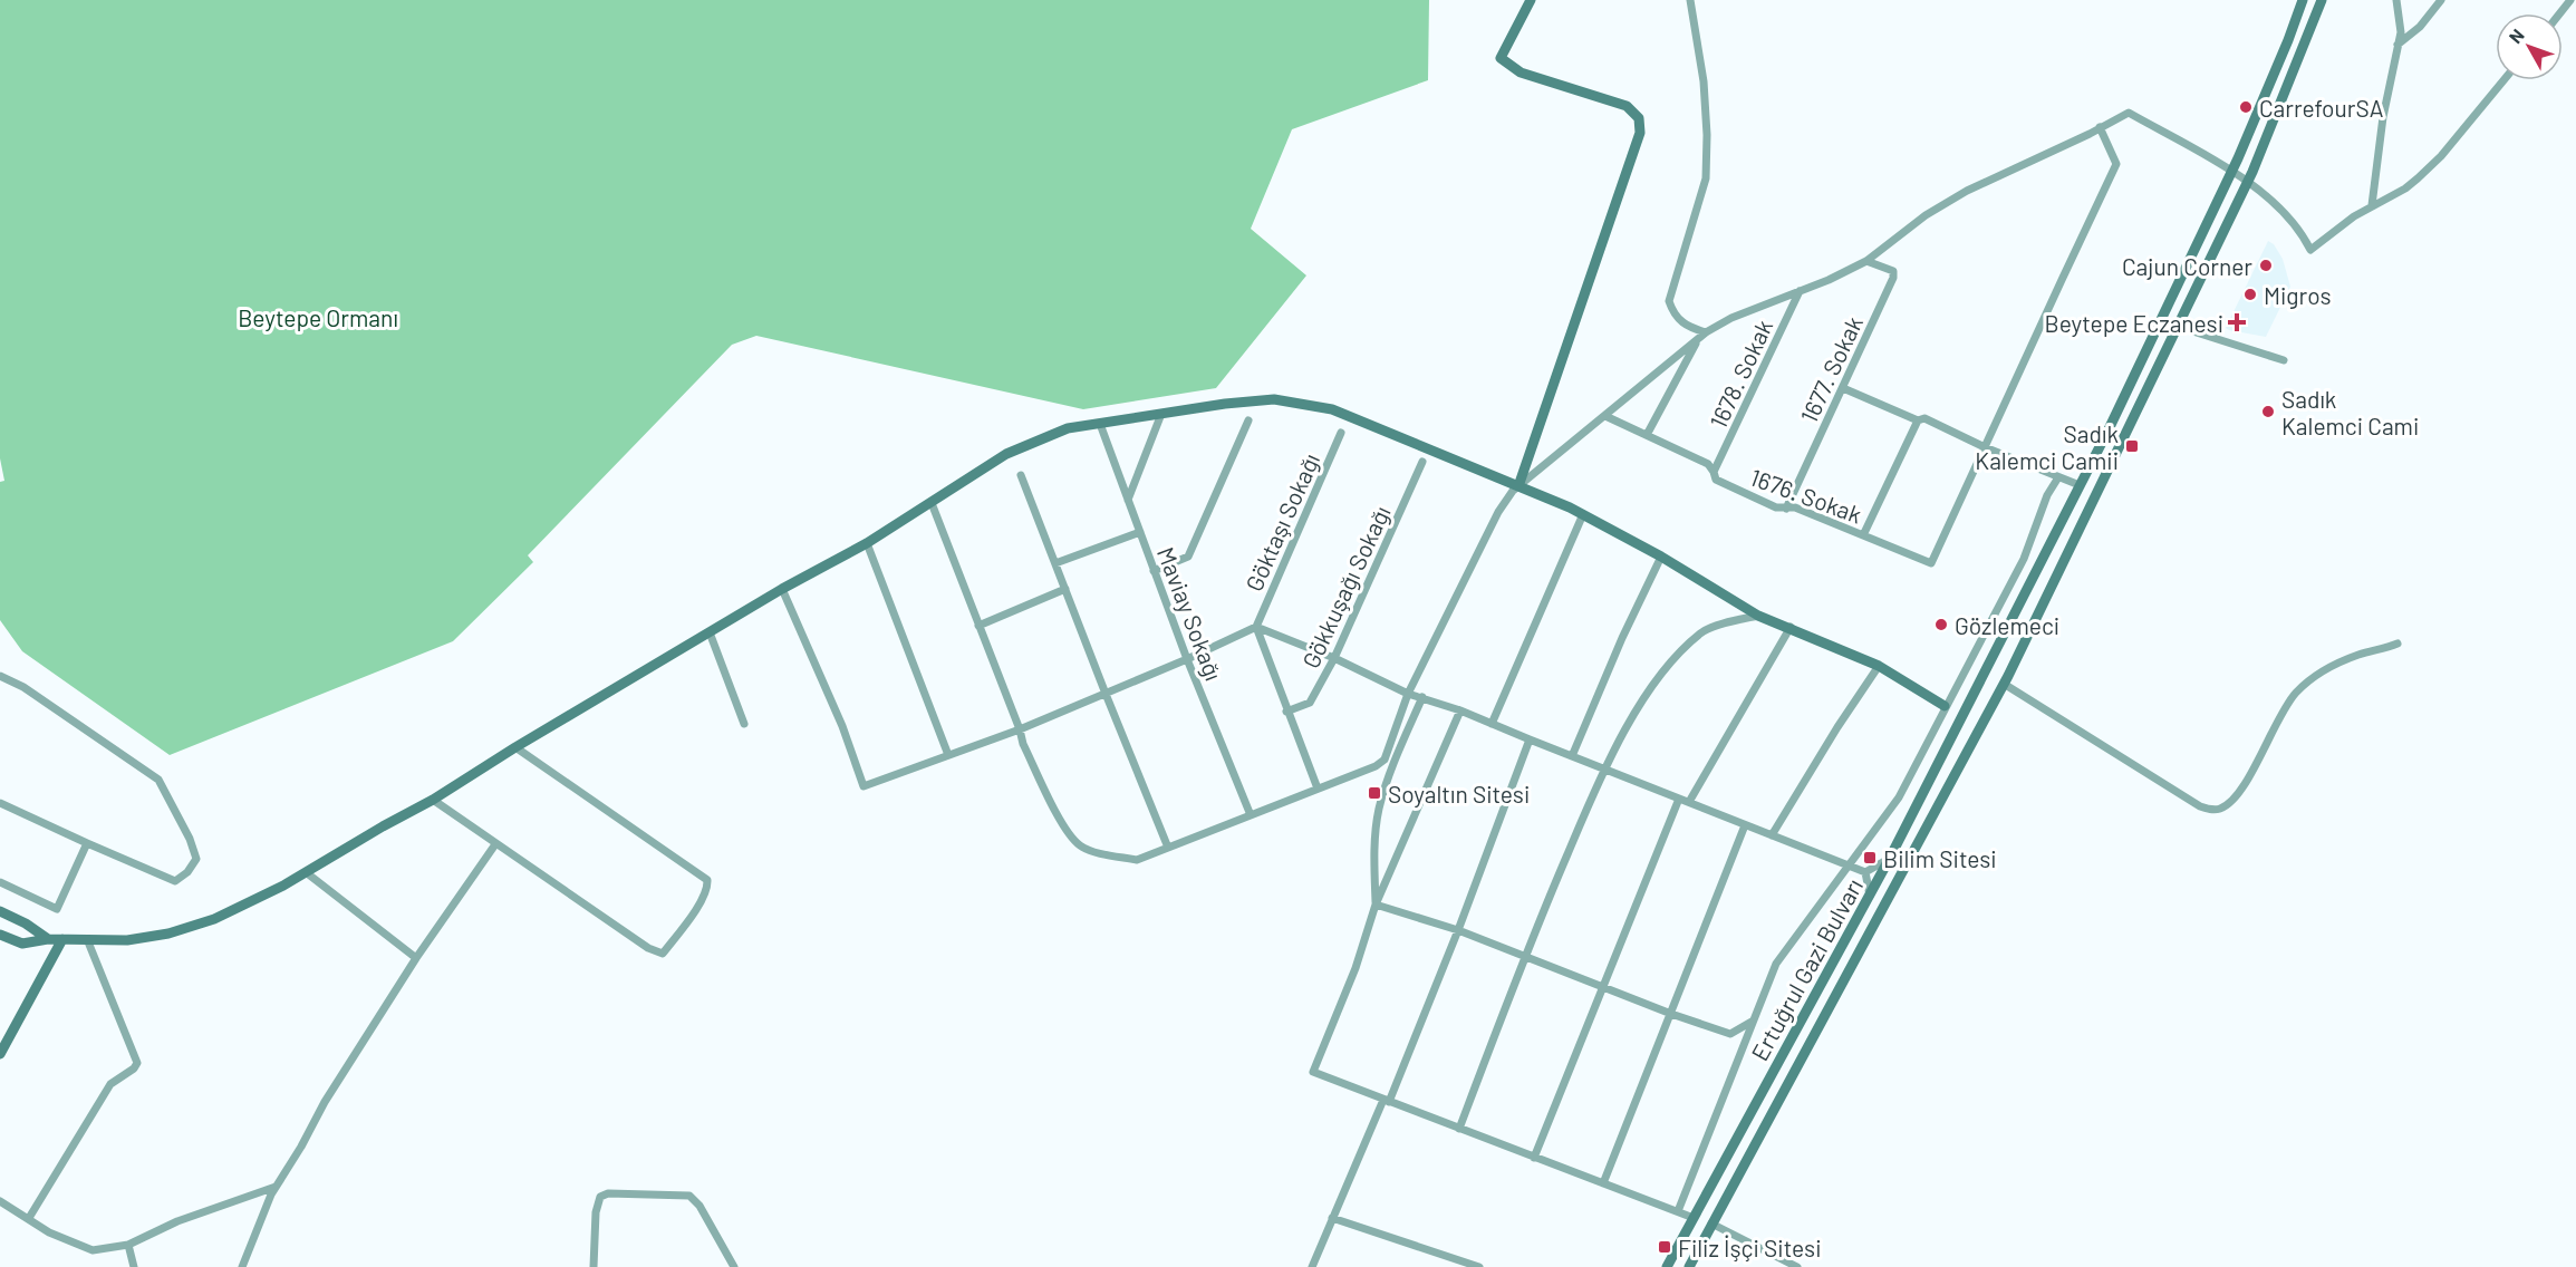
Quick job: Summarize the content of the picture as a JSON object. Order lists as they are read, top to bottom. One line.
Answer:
{"streets":{"street":["1677. Sokak","1678. Sokak","1676. Sokak","Göktaşı Sokağı","Gökkuşağı Sokağı","Maviay Sokağı","Ertuğrul Gazi Bulvarı"]},"crossings":[["1677. Sokak","1676. Sokak"],["1678. Sokak","1676. Sokak"]],"parks":["Beytepe Ormanı"],"places":{"other":["CarrefourSA","Cajun Corner","Migros","Sadık Kalemci Cami","Gözlemeci"],"health":["Beytepe Eczanesi"],"transit":["Sadık Kalemci Camii","Soyaltın Sitesi","Bilim Sitesi","Filiz İşçi Sitesi"]},"north":"top left"}
